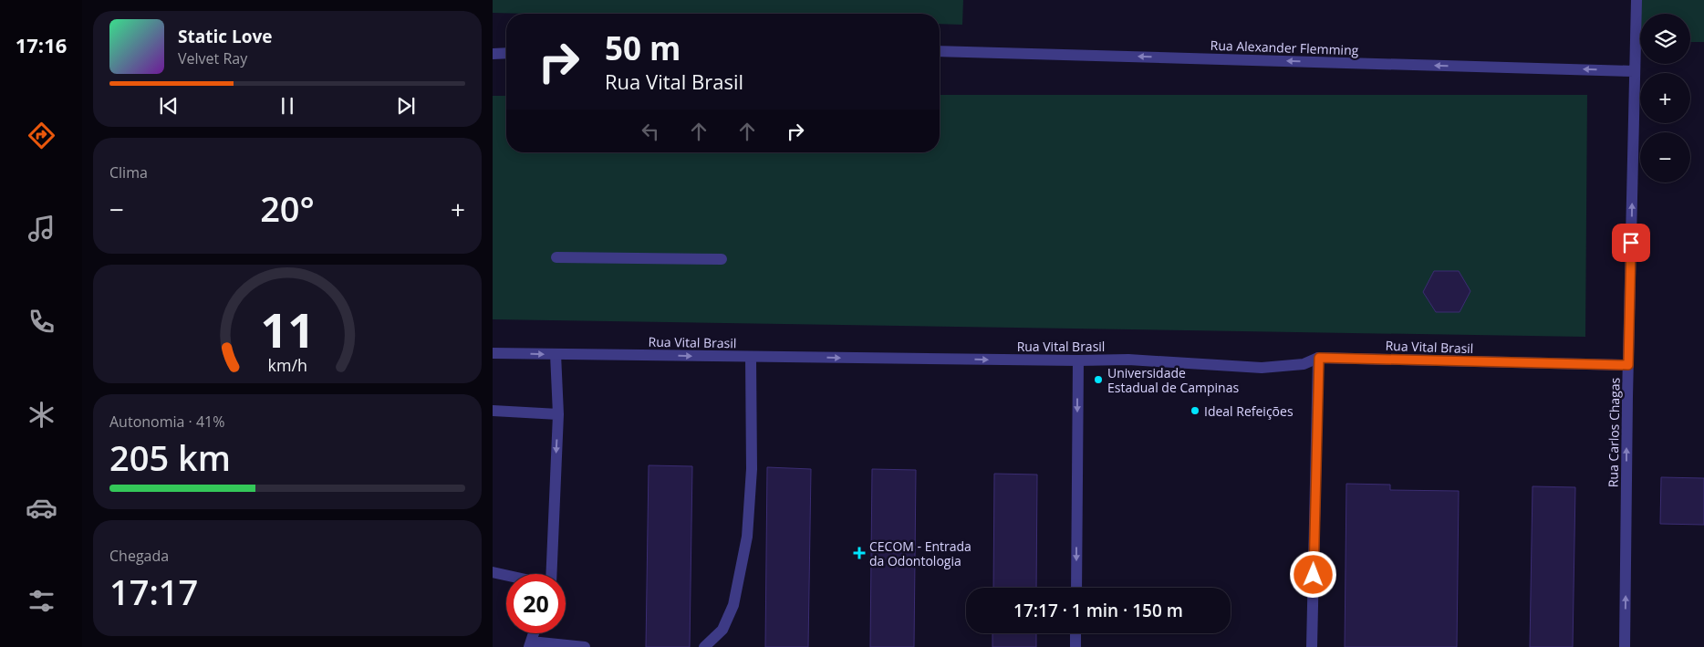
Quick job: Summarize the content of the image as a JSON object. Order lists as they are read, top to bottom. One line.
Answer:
{"streets":{"street":["Rua Alexander Flemming","Rua Vital Brasil","Rua Carlos Chagas"]},"crossings":[["Rua Alexander Flemming","Rua Carlos Chagas"],["Rua Vital Brasil","Rua Carlos Chagas"]],"one_way":["Rua Alexander Flemming","Rua Carlos Chagas"],"places":{"other":["Universidade Estadual de Campinas","Ideal Refeições"],"health":["CECOM - Entrada da Odontologia"]},"page":{"tabs":"17:16","map_buttons":["+","−"],"turn":["50 m","Rua Vital Brasil"],"song":["Static Love","Velvet Ray"],"tile":["Clima",["Autonomia · 41%","205 km"],["Chegada","17:17"]],"heat":["−","20°","+"],"limit":"20","trip":"17:17 · 1 min · 150 m","gauge":["11","km/h"]}}
